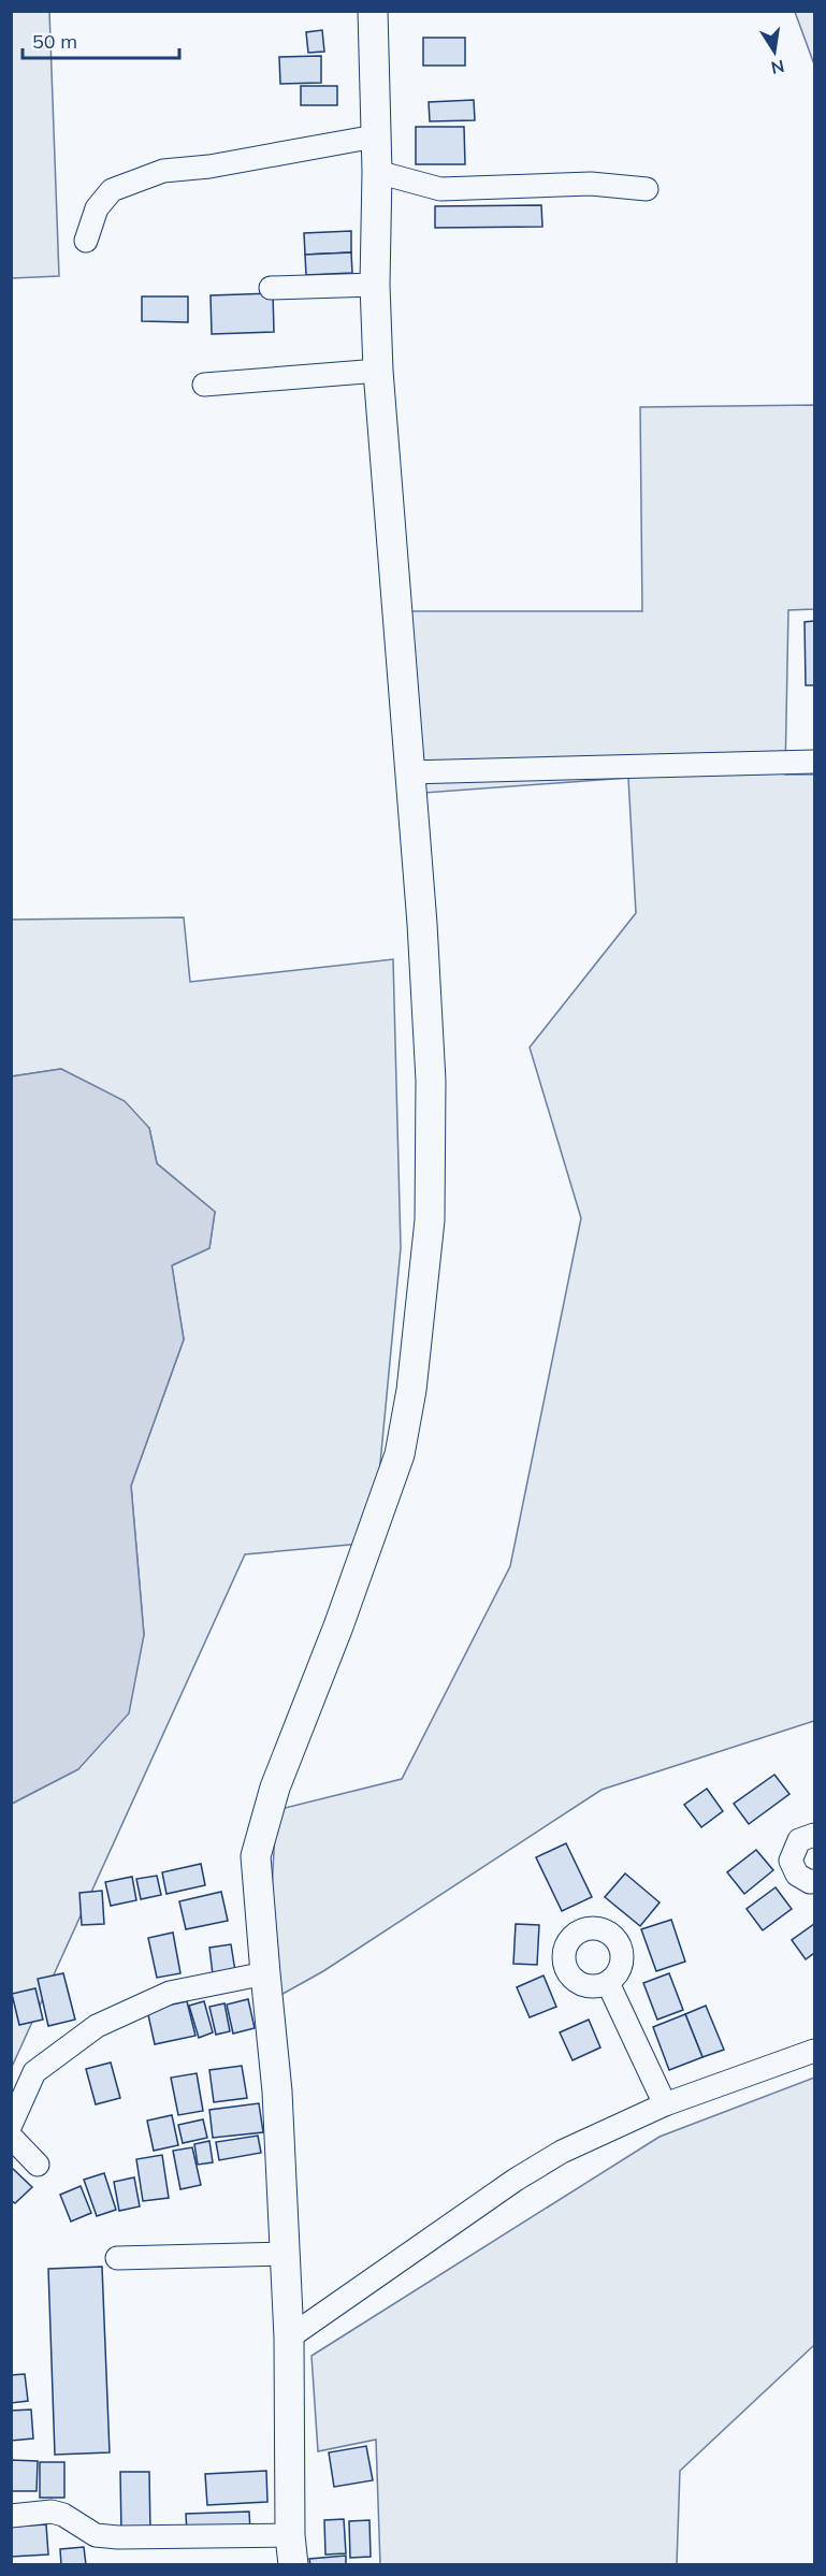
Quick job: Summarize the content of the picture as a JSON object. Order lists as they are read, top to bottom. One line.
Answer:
{"scale_bar":"50 m","north":"bottom"}
